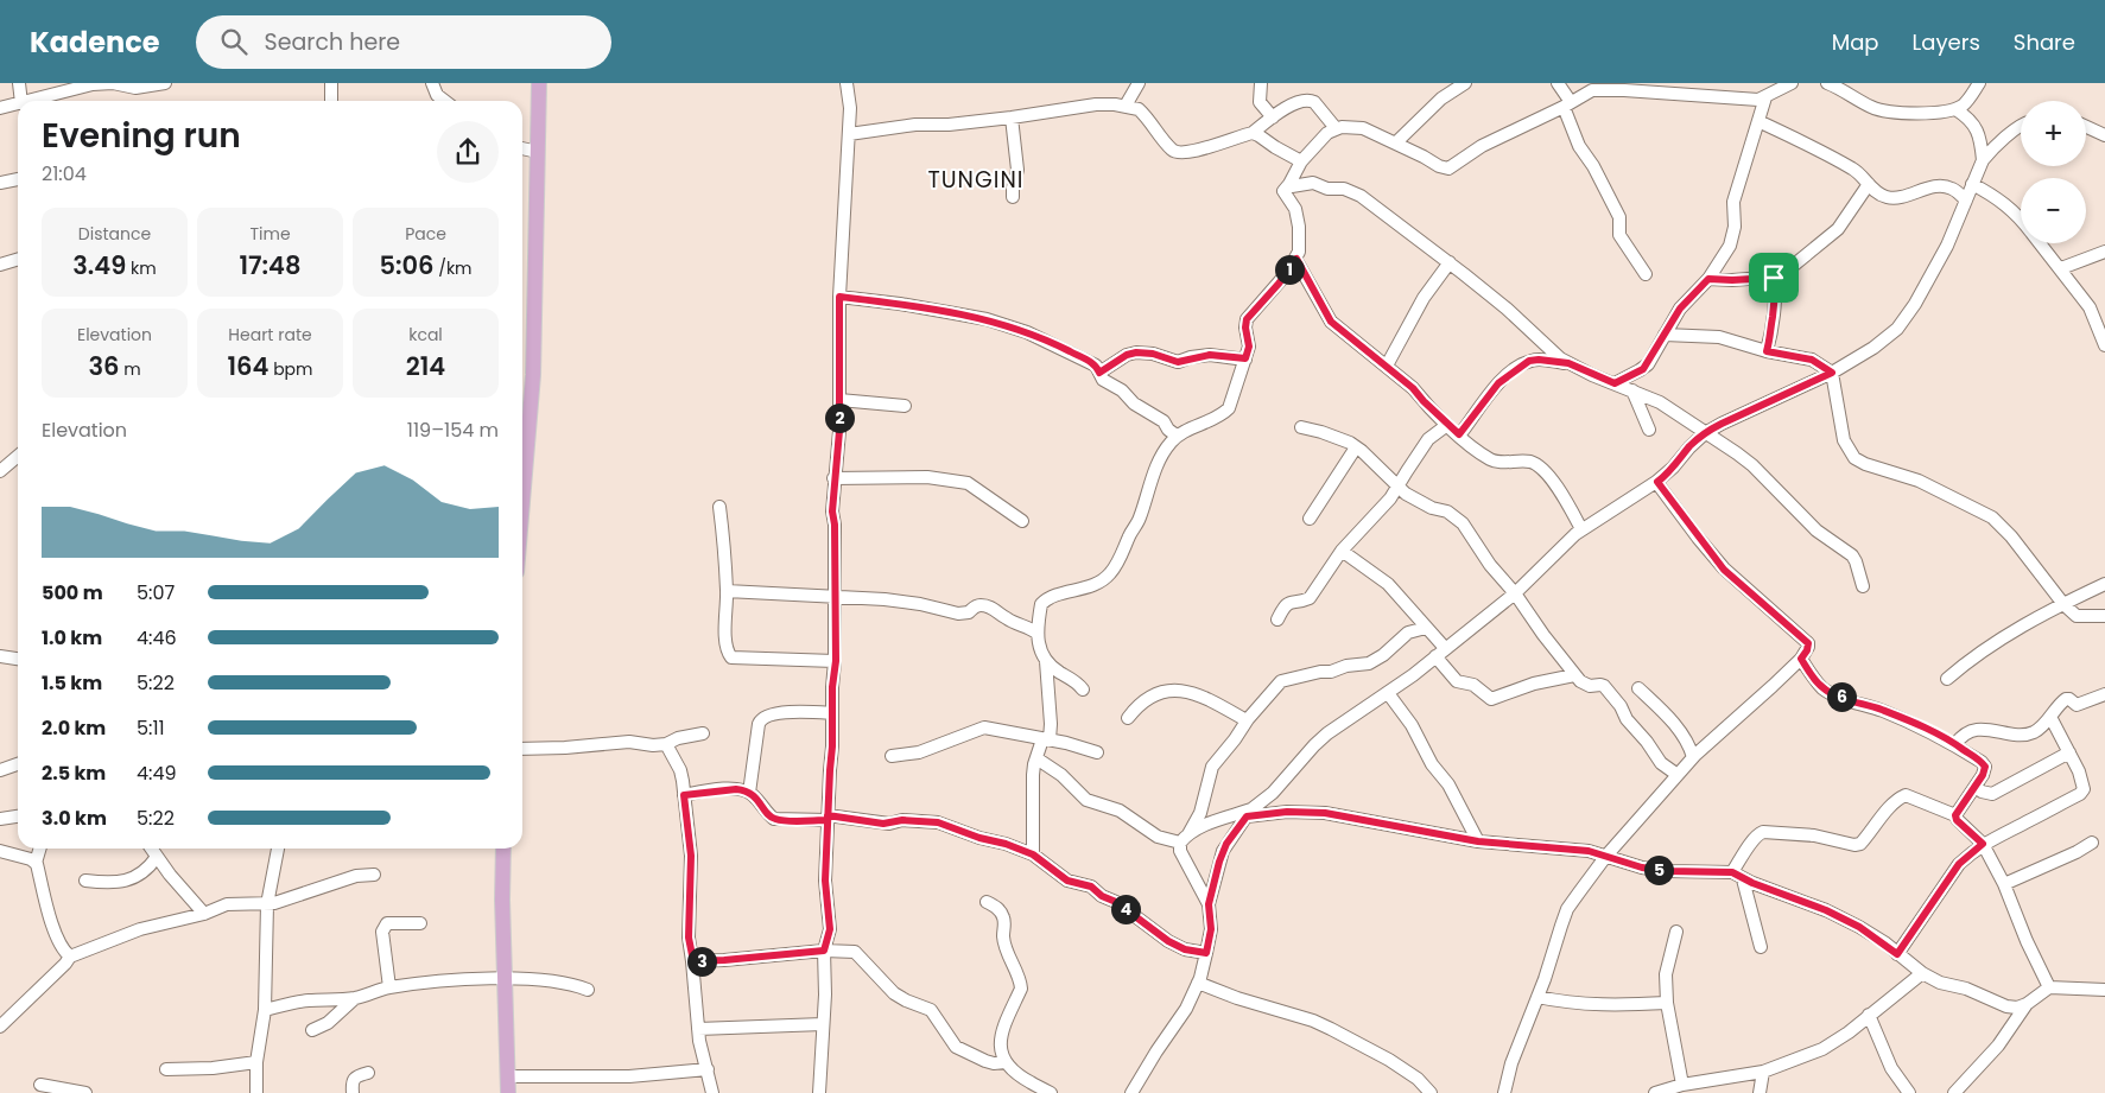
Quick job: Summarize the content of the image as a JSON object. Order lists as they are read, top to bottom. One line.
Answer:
{"districts":["TUNGINI"],"page":{"header":"Kadence","search":"Search here","nav":["Map","Layers","Share"],"map_buttons":["+","−"],"heading":["Evening run","21:04"],"stats":[["Distance","3.49 km"],["Time","17:48"],["Pace","5:06 /km"],["Elevation","36 m"],["Heart rate","164 bpm"],["kcal","214"]],"pins":["1","2","6","5","4","3"],"chart":["Elevation","119–154 m"],"list":[{"name":"500 m","note":"5:07"},{"name":"1.0 km","note":"4:46"},{"name":"1.5 km","note":"5:22"},{"name":"2.0 km","note":"5:11"},{"name":"2.5 km","note":"4:49"},{"name":"3.0 km","note":"5:22"}]}}
